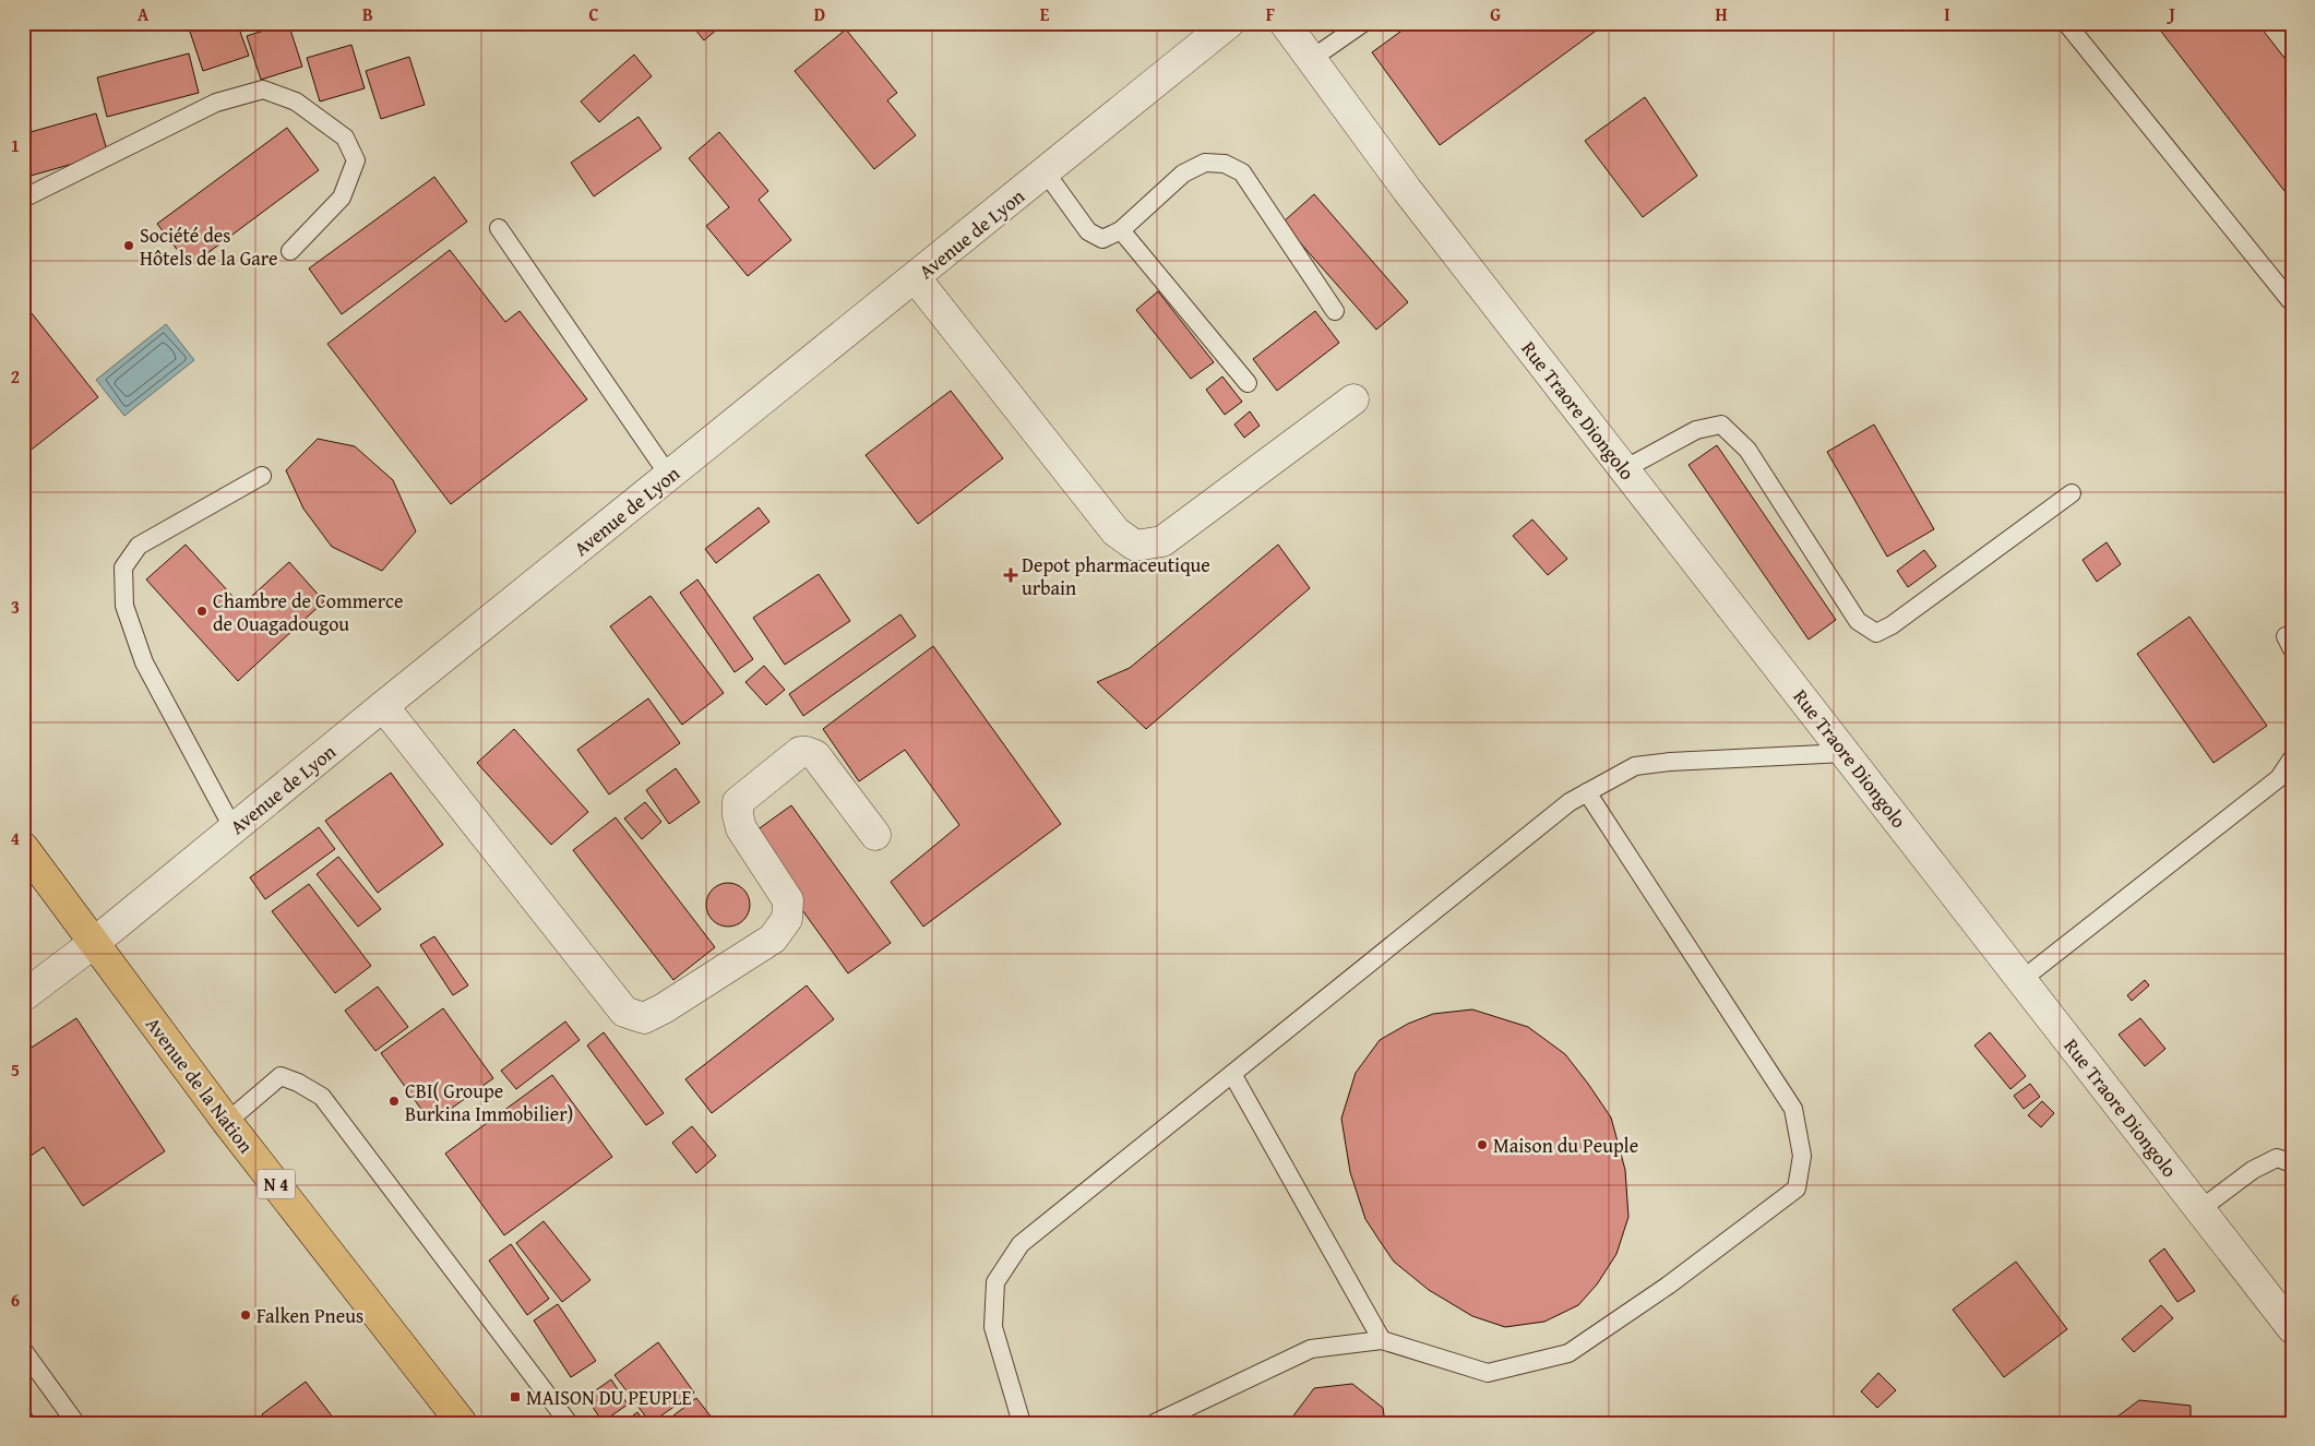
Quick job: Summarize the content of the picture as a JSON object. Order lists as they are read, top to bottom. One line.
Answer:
{"streets":{"highway":["Avenue de la Nation","N 4"],"street":["Avenue de Lyon","Rue Traore Diongolo"]},"crossings":[["Avenue de Lyon","Avenue de la Nation"]],"places":{"other":["Société des Hôtels de la Gare","Chambre de Commerce de Ouagadougou","CBI( Groupe Burkina Immobilier)","Maison du Peuple","Falken Pneus"],"health":["Depot pharmaceutique urbain"],"transit":["MAISON DU PEUPLE"]},"grid":{"columns":["A","B","C","D","E","F","G","H","I","J"],"rows":["1","2","3","4","5","6"]}}
